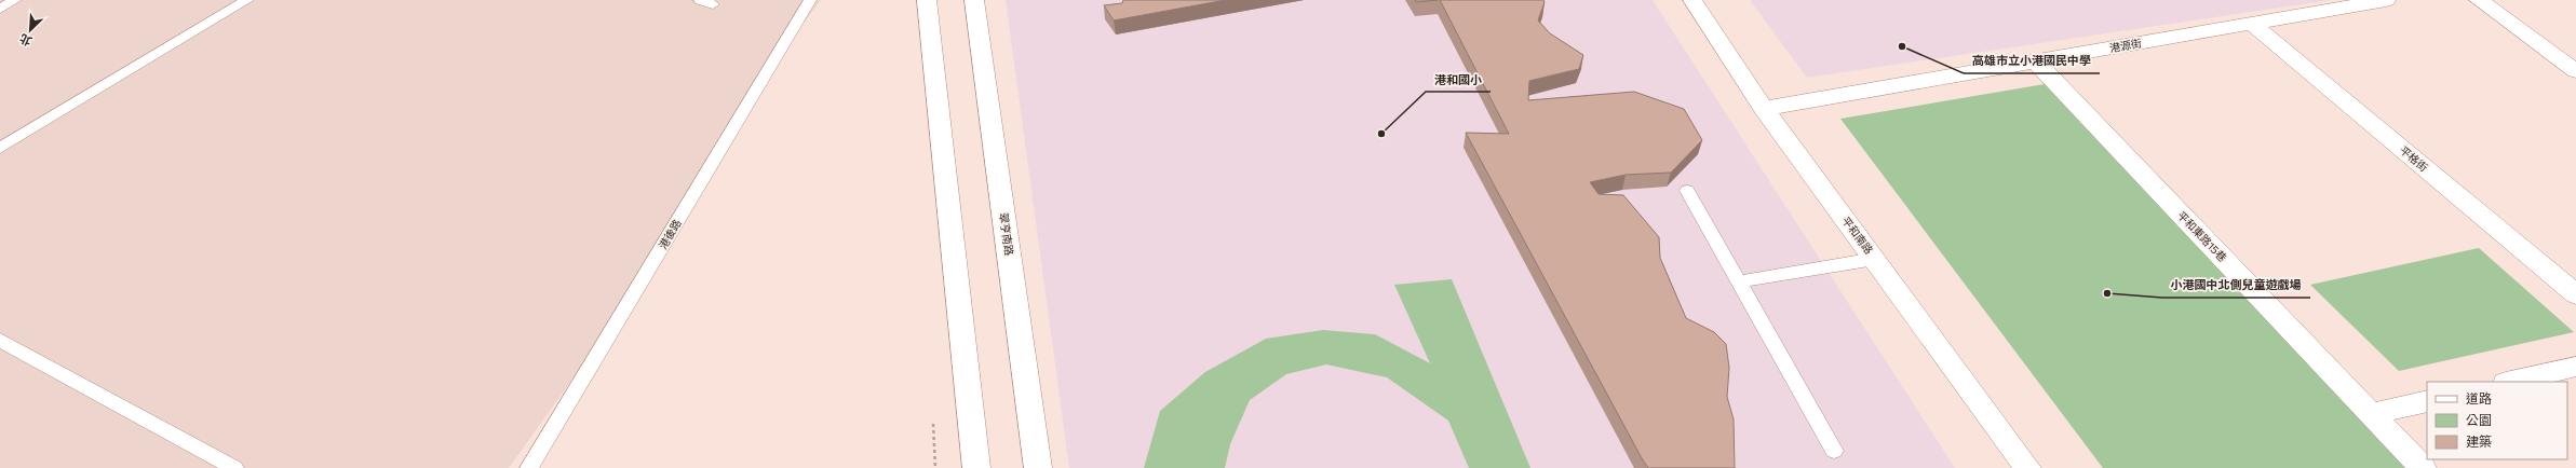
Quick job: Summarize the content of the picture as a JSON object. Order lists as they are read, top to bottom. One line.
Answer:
{"streets":{"street":["港源街","平格街","翠亨南路","平和南路","平和東路15巷"],"lane":["港後路"]},"crossings":[["港源街","平格街"],["港源街","平和南路"],["港源街","平和東路15巷"]],"places":["高雄市立小港國民中學","港和國小","小港國中北側兒童遊戲場"],"legend":["道路","公園","建築"],"north":"bottom left"}
